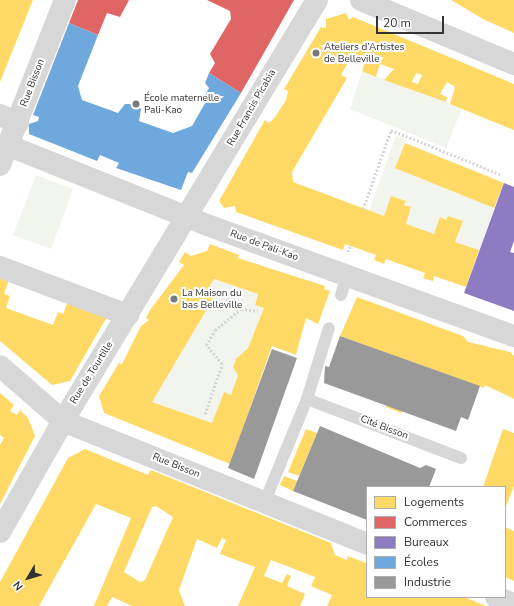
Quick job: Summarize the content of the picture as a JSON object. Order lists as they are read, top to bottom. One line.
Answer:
{"streets":{"street":["Rue Bisson","Rue Francis Picabia","Rue de Pali-Kao","Rue de Tourtille"],"lane":["Cité Bisson"]},"crossings":[["Rue Bisson","Rue de Tourtille"],["Rue Francis Picabia","Rue de Pali-Kao"],["Rue Francis Picabia","Rue de Tourtille"],["Rue de Pali-Kao","Rue de Tourtille"]],"places":["Ateliers d’Artistes de Belleville","École maternelle Pali-Kao","La Maison du bas Belleville"],"legend":["Logements","Commerces","Bureaux","Écoles","Industrie"],"scale_bar":"20 m","north":"bottom left"}
